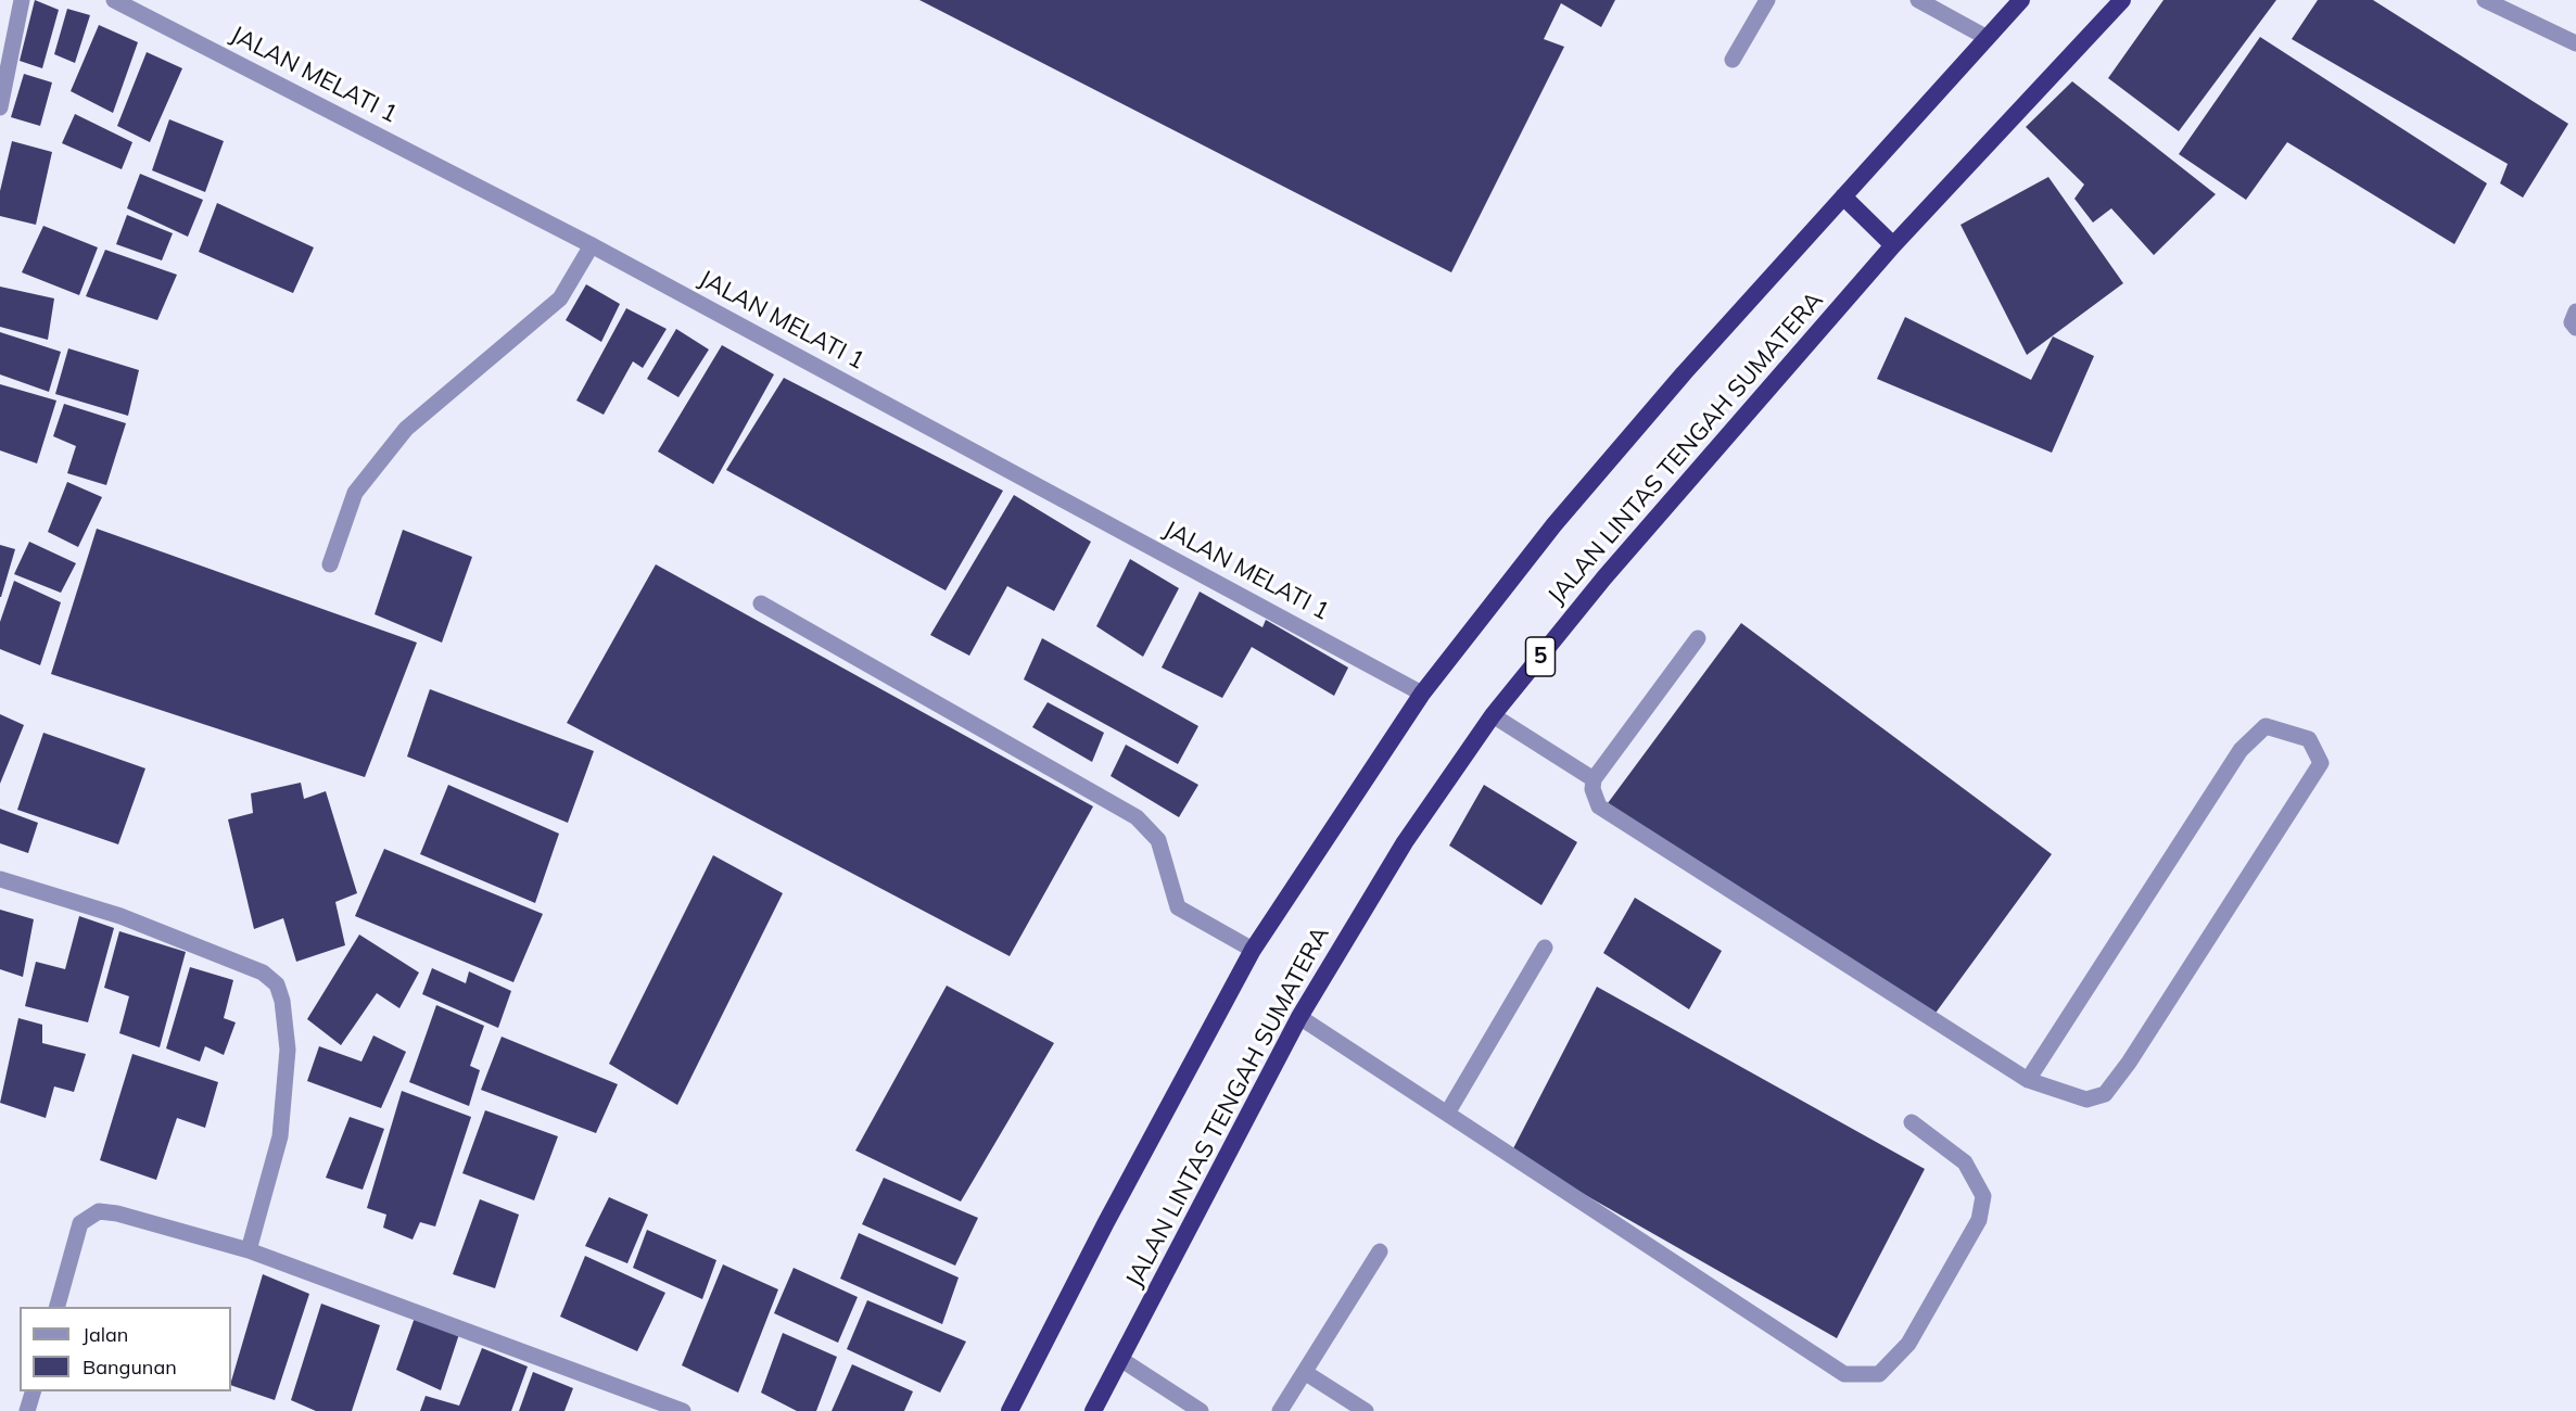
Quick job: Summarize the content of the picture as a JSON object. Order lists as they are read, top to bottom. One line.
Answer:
{"streets":{"highway":["JALAN LINTAS TENGAH SUMATERA","5"],"street":["JALAN MELATI 1"]},"crossings":[["JALAN MELATI 1","JALAN LINTAS TENGAH SUMATERA"]],"legend":["Jalan","Bangunan"]}
